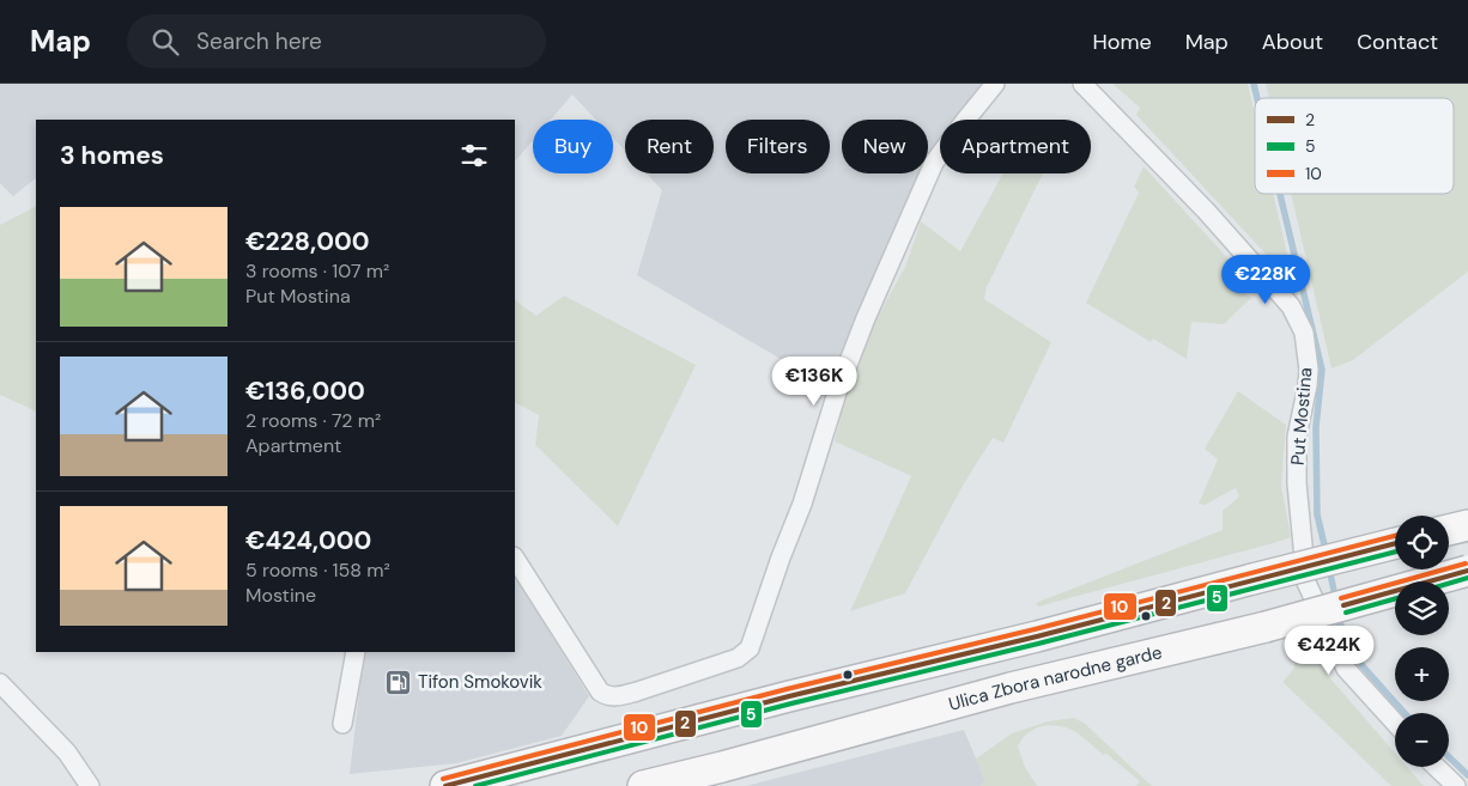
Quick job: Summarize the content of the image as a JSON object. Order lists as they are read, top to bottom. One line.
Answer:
{"streets":{"highway":["Ulica Zbora narodne garde"],"street":["Put Mostina"]},"places":{"fuel station":["Tifon Smokovik"]},"lines":["transit line 10","transit line 2","transit line 5"],"legend":["2","5","10"],"page":{"header":"Map","search":"Search here","nav":["Home","Map","About","Contact"],"chip":["Buy","Rent","Filters","New","Apartment"],"heading":"3 homes","list":[{"name":"€228,000","note":"3 rooms · 107 m² · Put Mostina"},{"name":"€136,000","note":"2 rooms · 72 m² · Apartment"},{"name":"€424,000","note":"5 rooms · 158 m² · Mostine"}],"price":["€228K","€136K","€424K"],"map_buttons":["+","−"]}}
